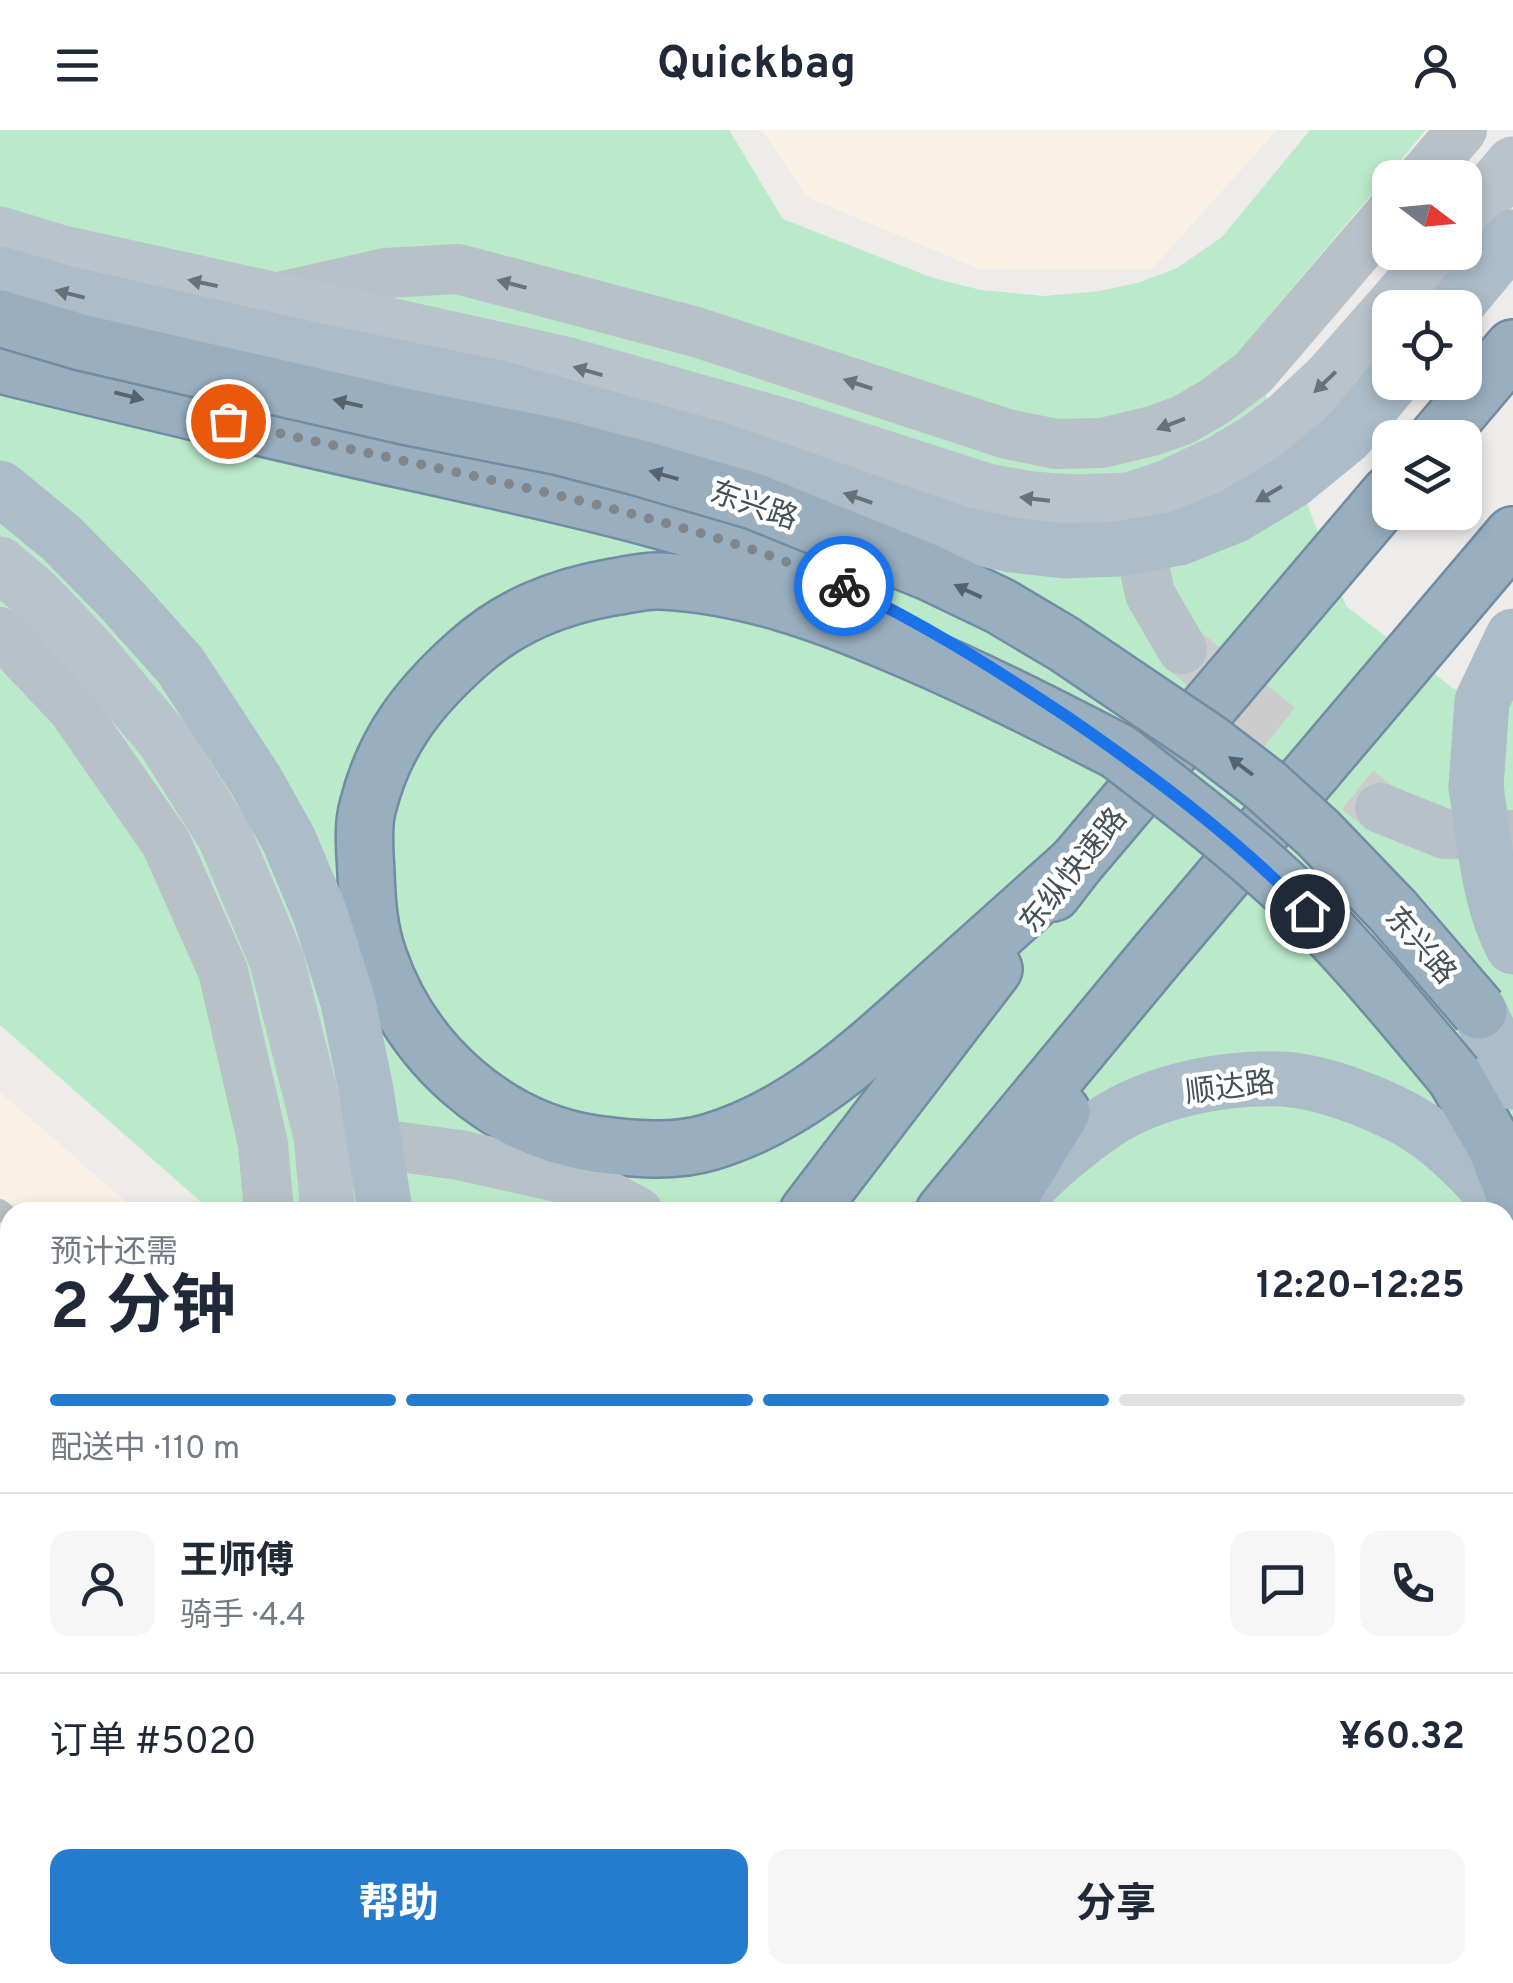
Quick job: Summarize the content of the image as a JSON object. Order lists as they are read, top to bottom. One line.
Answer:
{"streets":{"highway":["东兴路","东纵快速路"],"main road":["顺达路"]},"north":"right","page":{"header":"Quickbag","heading":["2 分钟","预计还需","12:20–12:25"],"panel":["王师傅","骑手 · 4.4","订单 #5020","¥60.32"],"bar":"配送中 · 110 m","buttons":["帮助","分享"]}}
